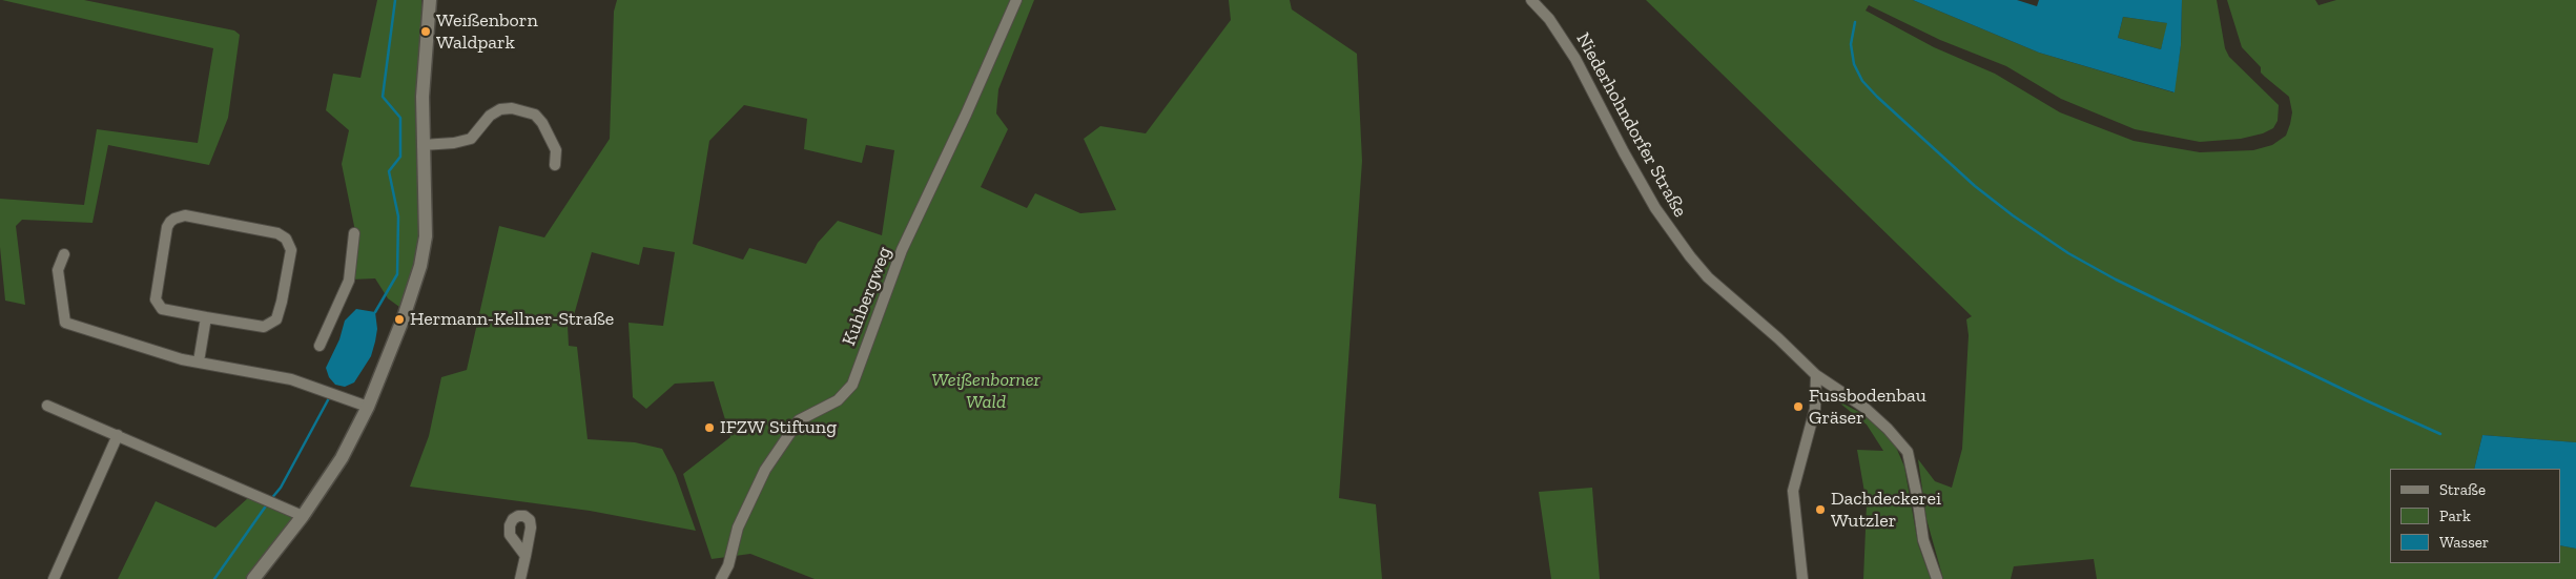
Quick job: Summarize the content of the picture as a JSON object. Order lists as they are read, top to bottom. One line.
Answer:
{"streets":{"street":["Niederhohndorfer Straße","Kuhbergweg"]},"parks":["Weißenborner Wald"],"places":["Weißenborn Waldpark","Hermann-Kellner-Straße","Fussbodenbau Gräser","IFZW Stiftung","Dachdeckerei Wutzler"],"legend":["Straße","Park","Wasser"]}
